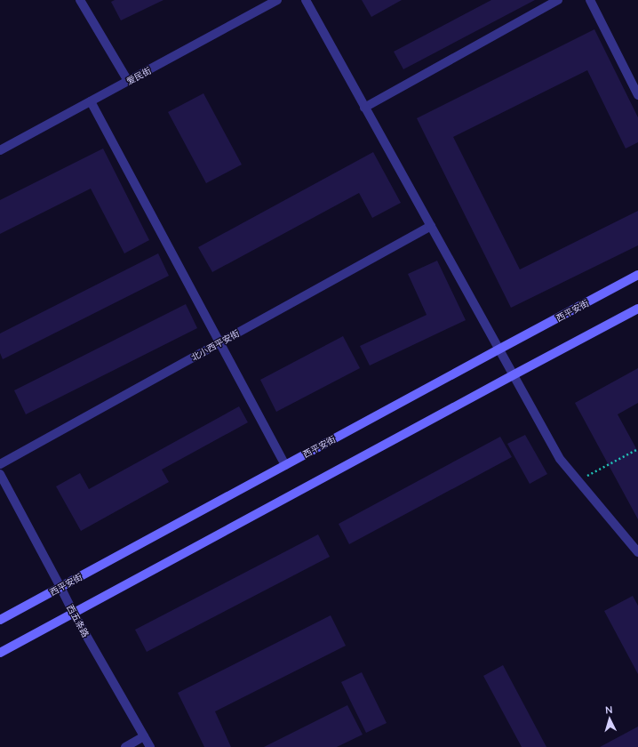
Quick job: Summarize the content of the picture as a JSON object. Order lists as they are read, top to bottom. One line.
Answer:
{"streets":{"main road":["西平安街"],"street":["爱民街","北小西平安街","西五条路"]},"crossings":[["西平安街","西五条路"]],"north":"top"}
